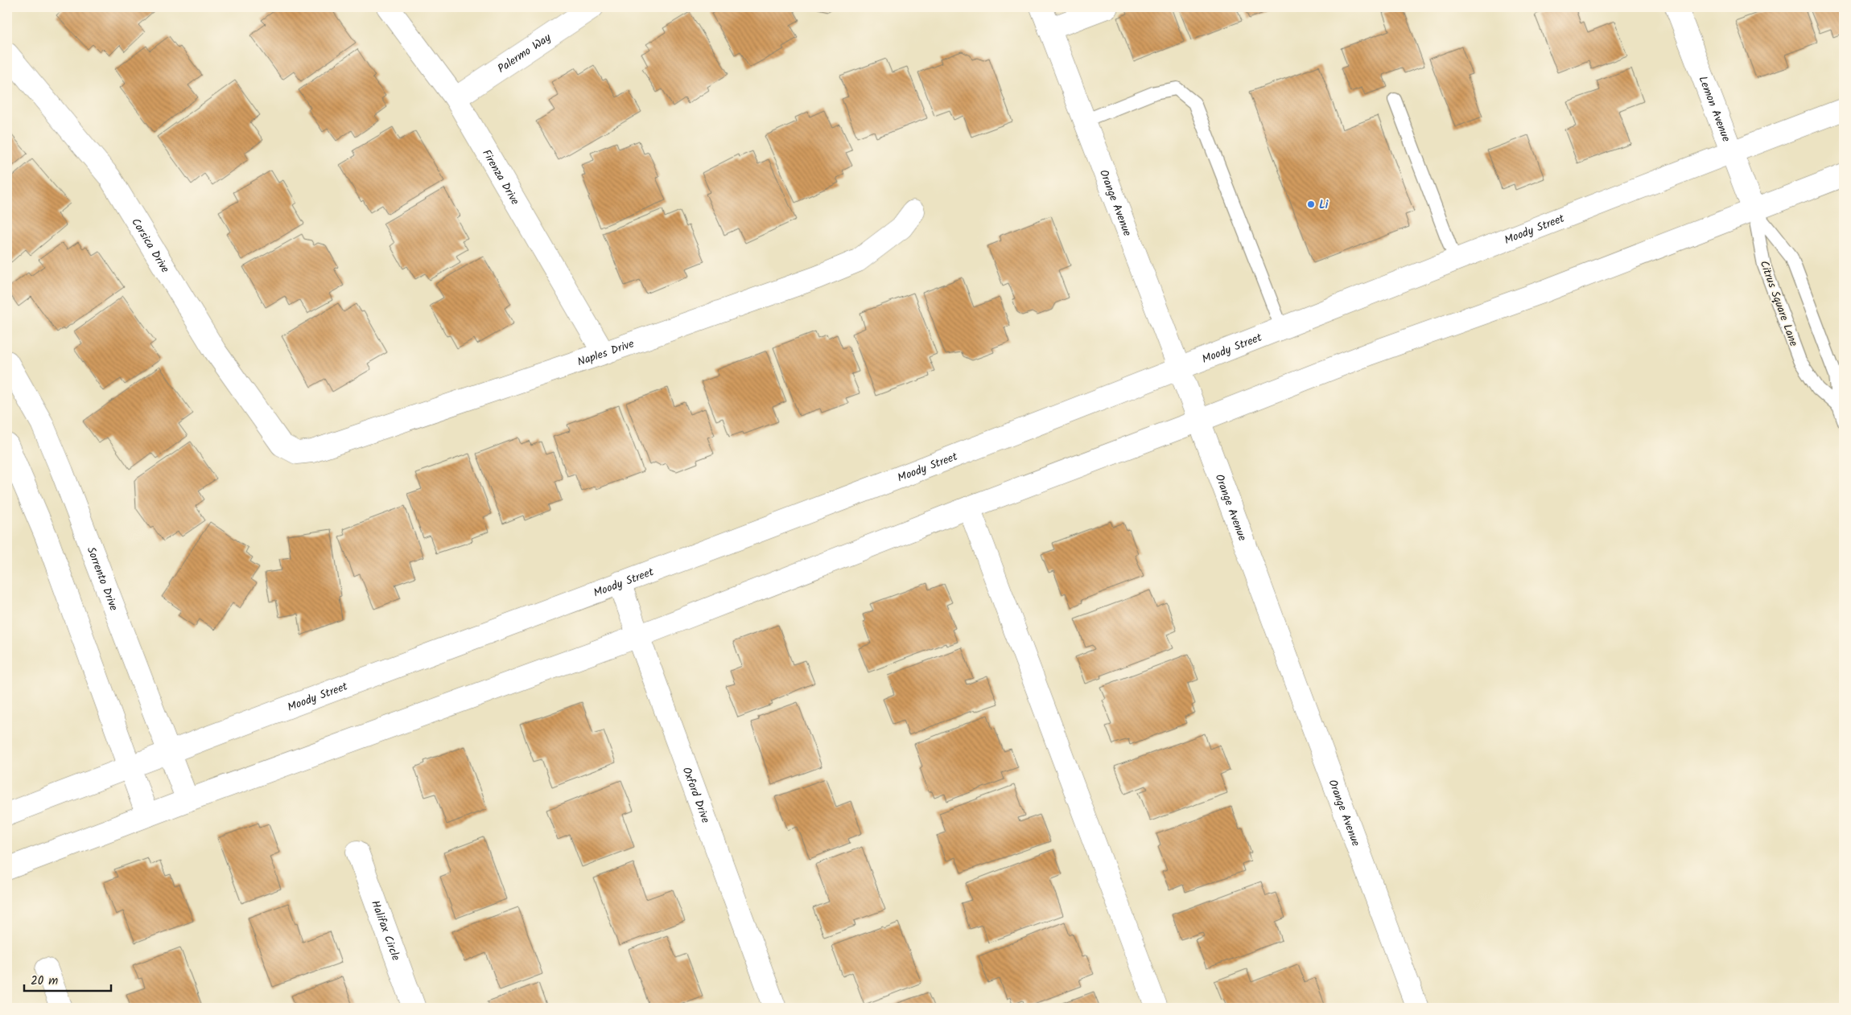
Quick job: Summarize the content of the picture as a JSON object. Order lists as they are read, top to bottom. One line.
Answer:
{"streets":{"main road":["Palermo Way","Lemon Avenue","Firenza Drive","Orange Avenue","Moody Street","Corsica Drive","Naples Drive","Sorrento Drive","Oxford Drive","Halifax Circle"],"lane":["Citrus Square Lane"]},"crossings":[["Palermo Way","Firenza Drive"],["Lemon Avenue","Moody Street"],["Lemon Avenue","Citrus Square Lane"],["Firenza Drive","Naples Drive"],["Orange Avenue","Moody Street"],["Moody Street","Sorrento Drive"],["Moody Street","Oxford Drive"],["Corsica Drive","Naples Drive"]],"places":["Li"],"scale_bar":"20 m"}
